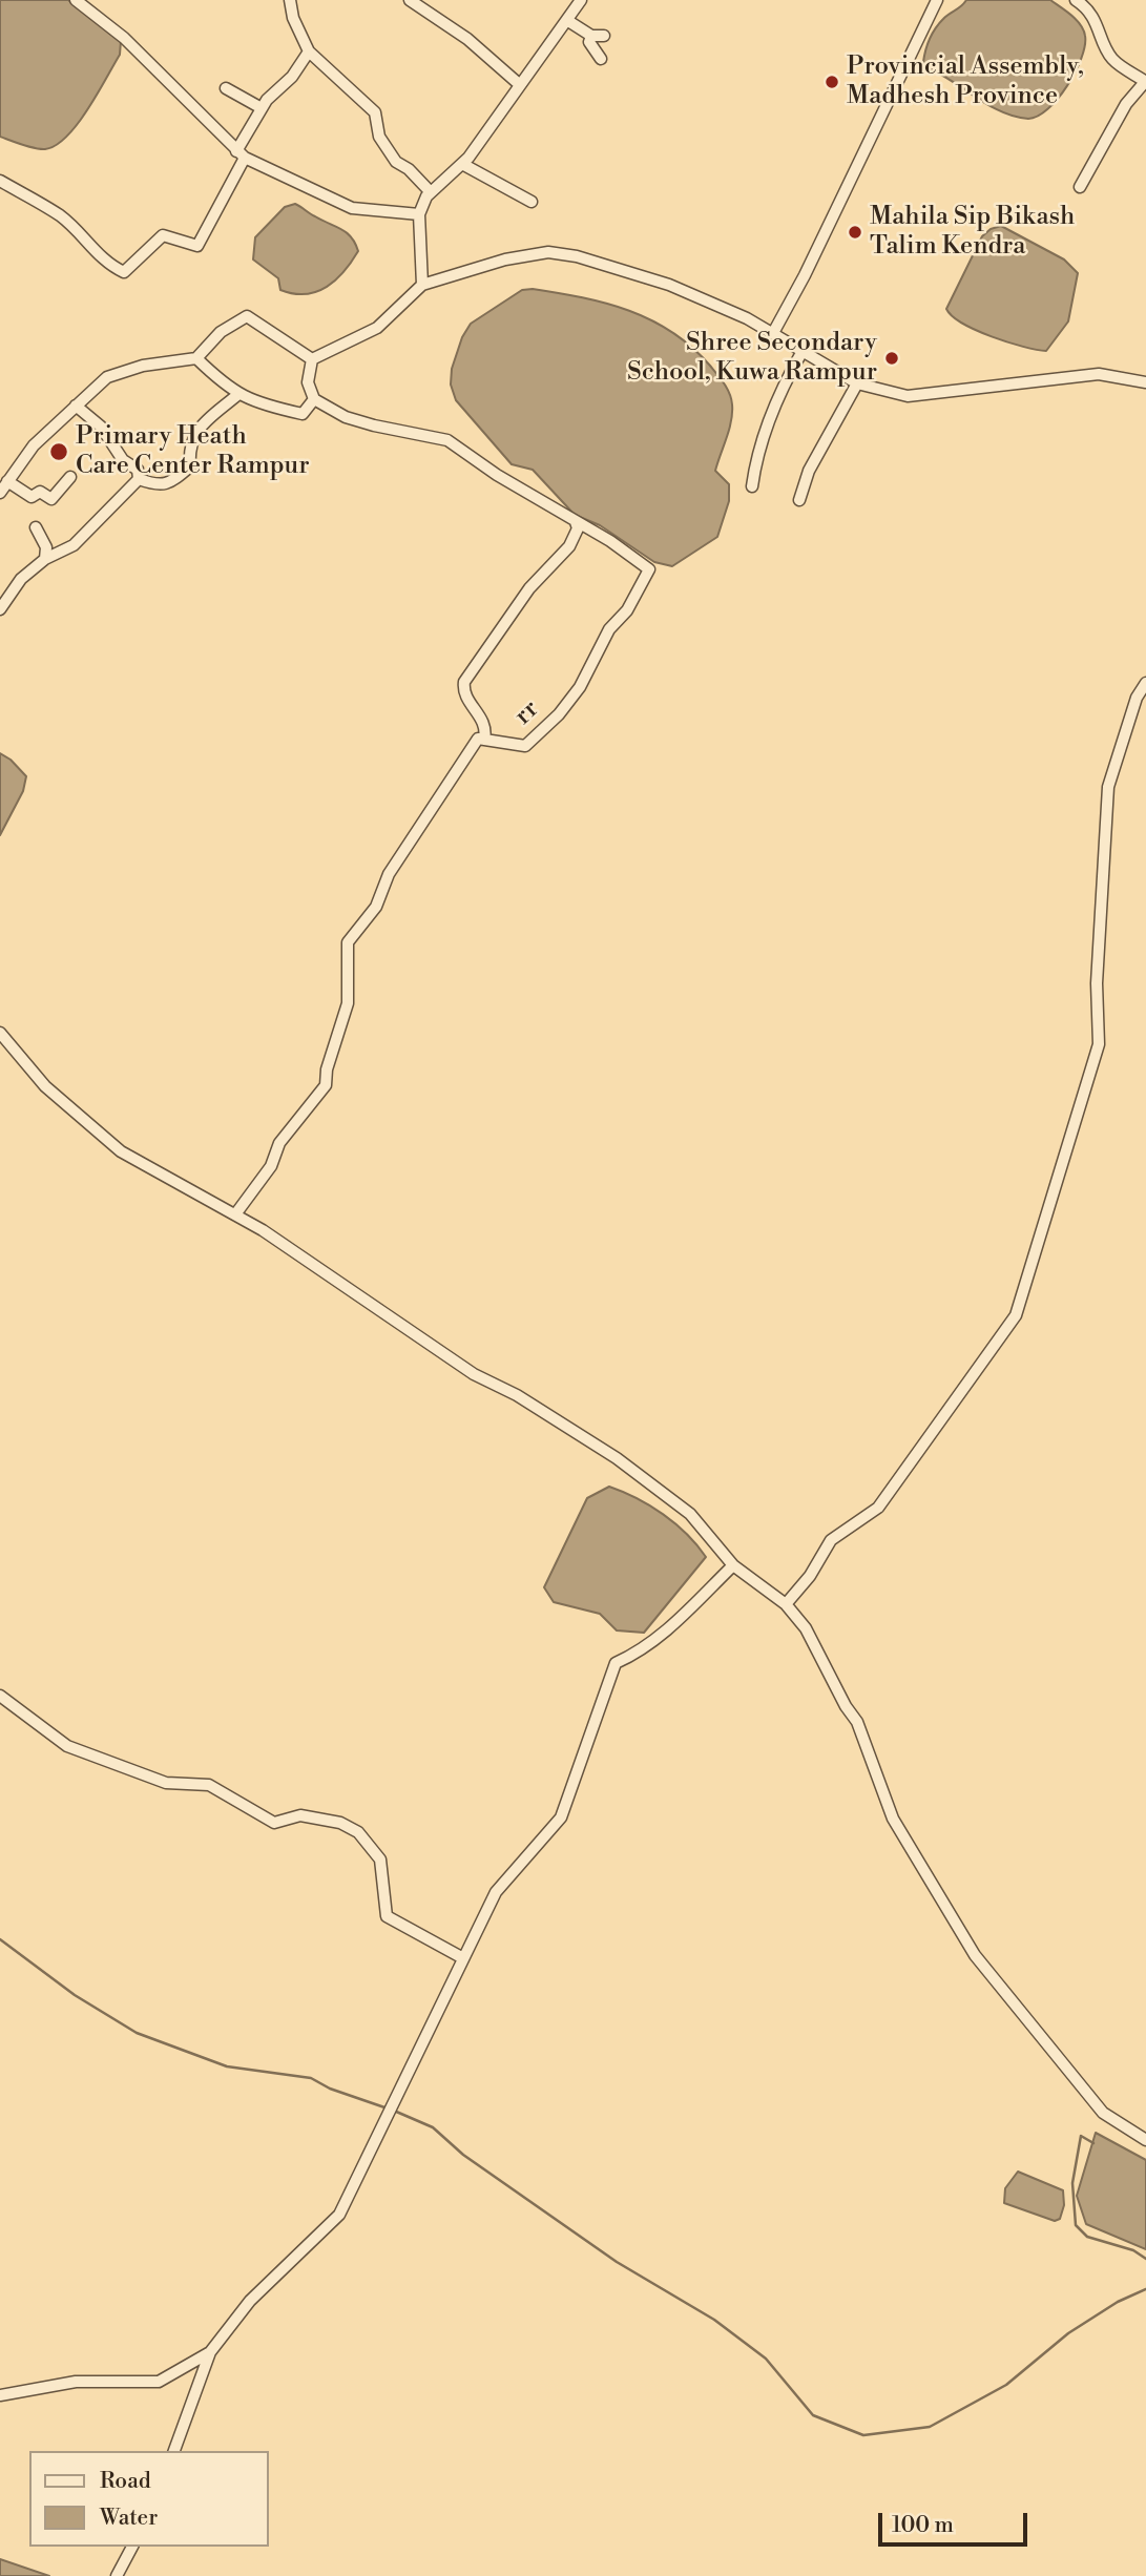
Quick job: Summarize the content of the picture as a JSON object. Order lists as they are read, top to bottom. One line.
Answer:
{"streets":{"street":["rr"]},"places":["Provincial Assembly, Madhesh Province","Mahila Sip Bikash Talim Kendra","Shree Secondary School, Kuwa Rampur","Primary Heath Care Center Rampur"],"legend":["Road","Water"],"scale_bar":"100 m"}
